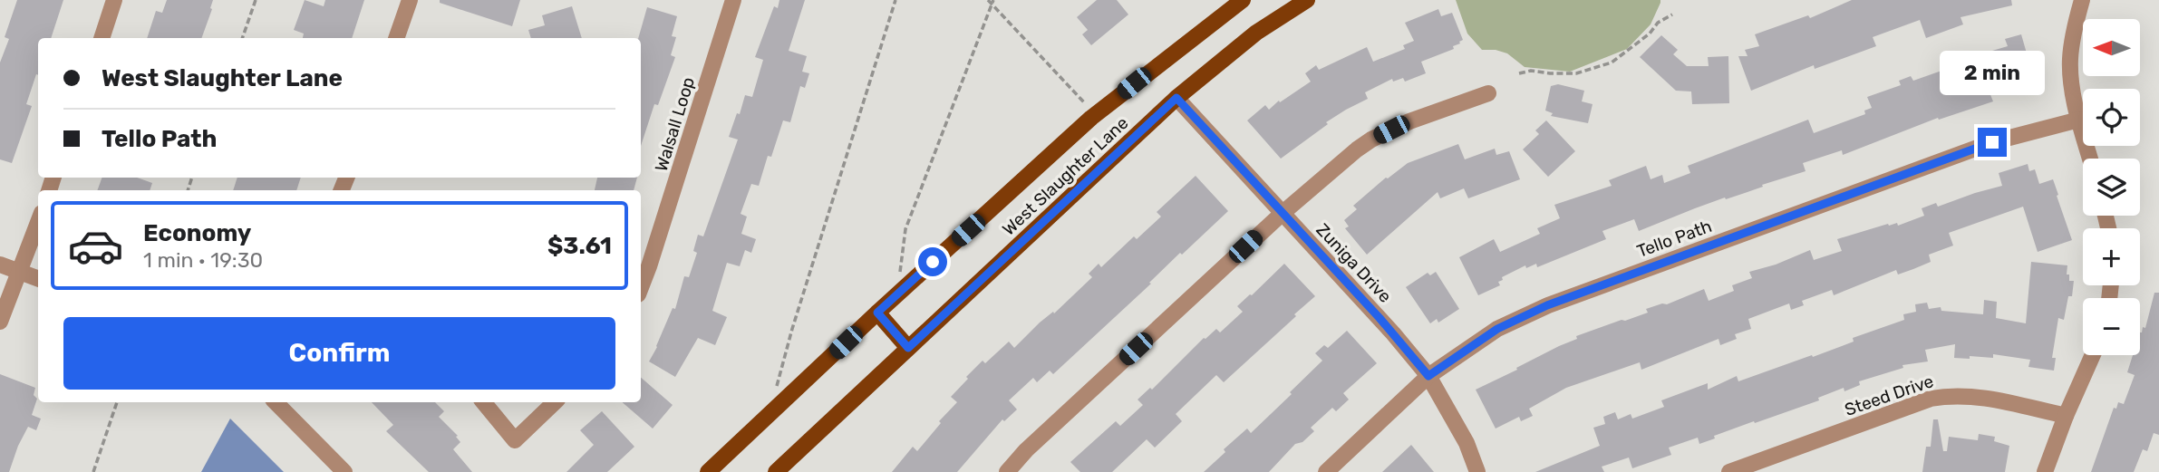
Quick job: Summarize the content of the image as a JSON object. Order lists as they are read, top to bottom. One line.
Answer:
{"streets":{"main road":["West Slaughter Lane"],"street":["Walsall Loop","Tello Path","Zuniga Drive","Steed Drive"]},"crossings":[["West Slaughter Lane","Zuniga Drive"],["Tello Path","Zuniga Drive"]],"north":"left","page":{"map_buttons":["+","−"],"banner":["West Slaughter Lane","Tello Path"],"bubble":"2 min","list":[{"name":"Economy","note":"1 min · 19:30","value":"$3.61"}],"buttons":"Confirm"}}
